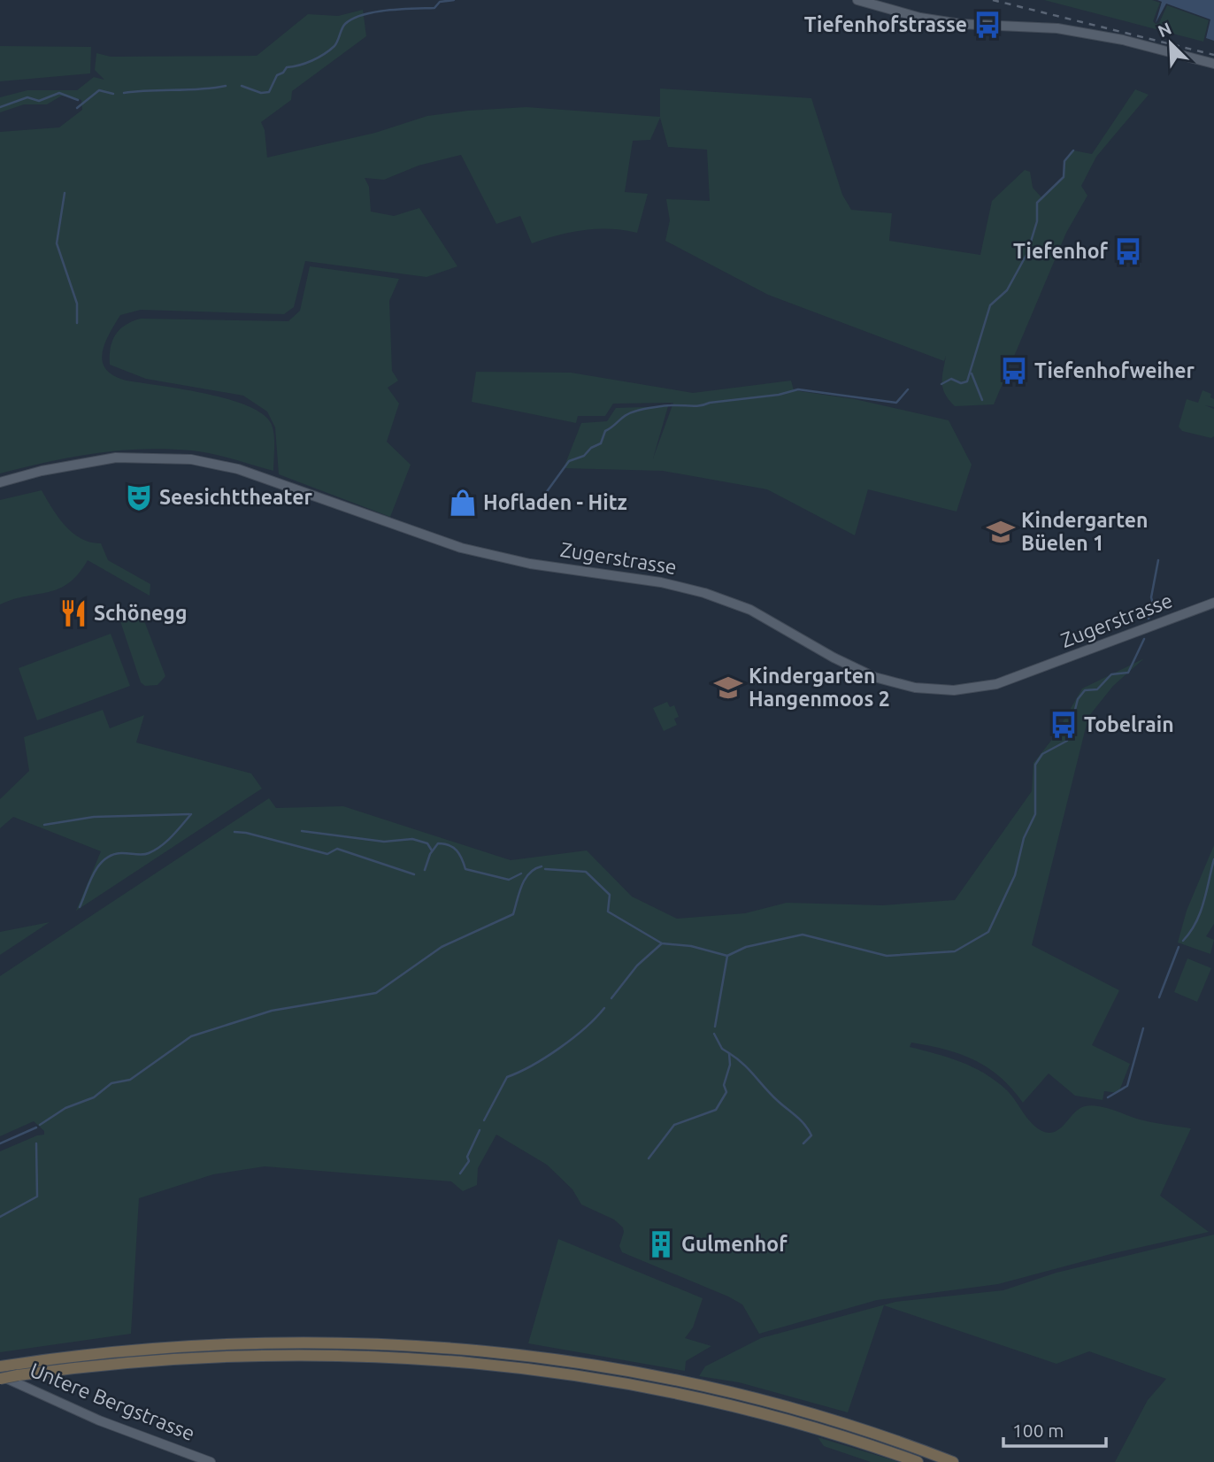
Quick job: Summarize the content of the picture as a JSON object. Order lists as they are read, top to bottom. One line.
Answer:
{"streets":{"main road":["Zugerstrasse","Untere Bergstrasse"]},"places":{"bus stop":["Tiefenhofstrasse","Tiefenhof","Tiefenhofweiher","Tobelrain"],"theatre":["Seesichttheater"],"shop":["Hofladen - Hitz"],"school or university":["Kindergarten Büelen 1","Kindergarten Hangenmoos 2"],"restaurant":["Schönegg"],"building":["Gulmenhof"]},"scale_bar":"100 m","north":"top left"}
